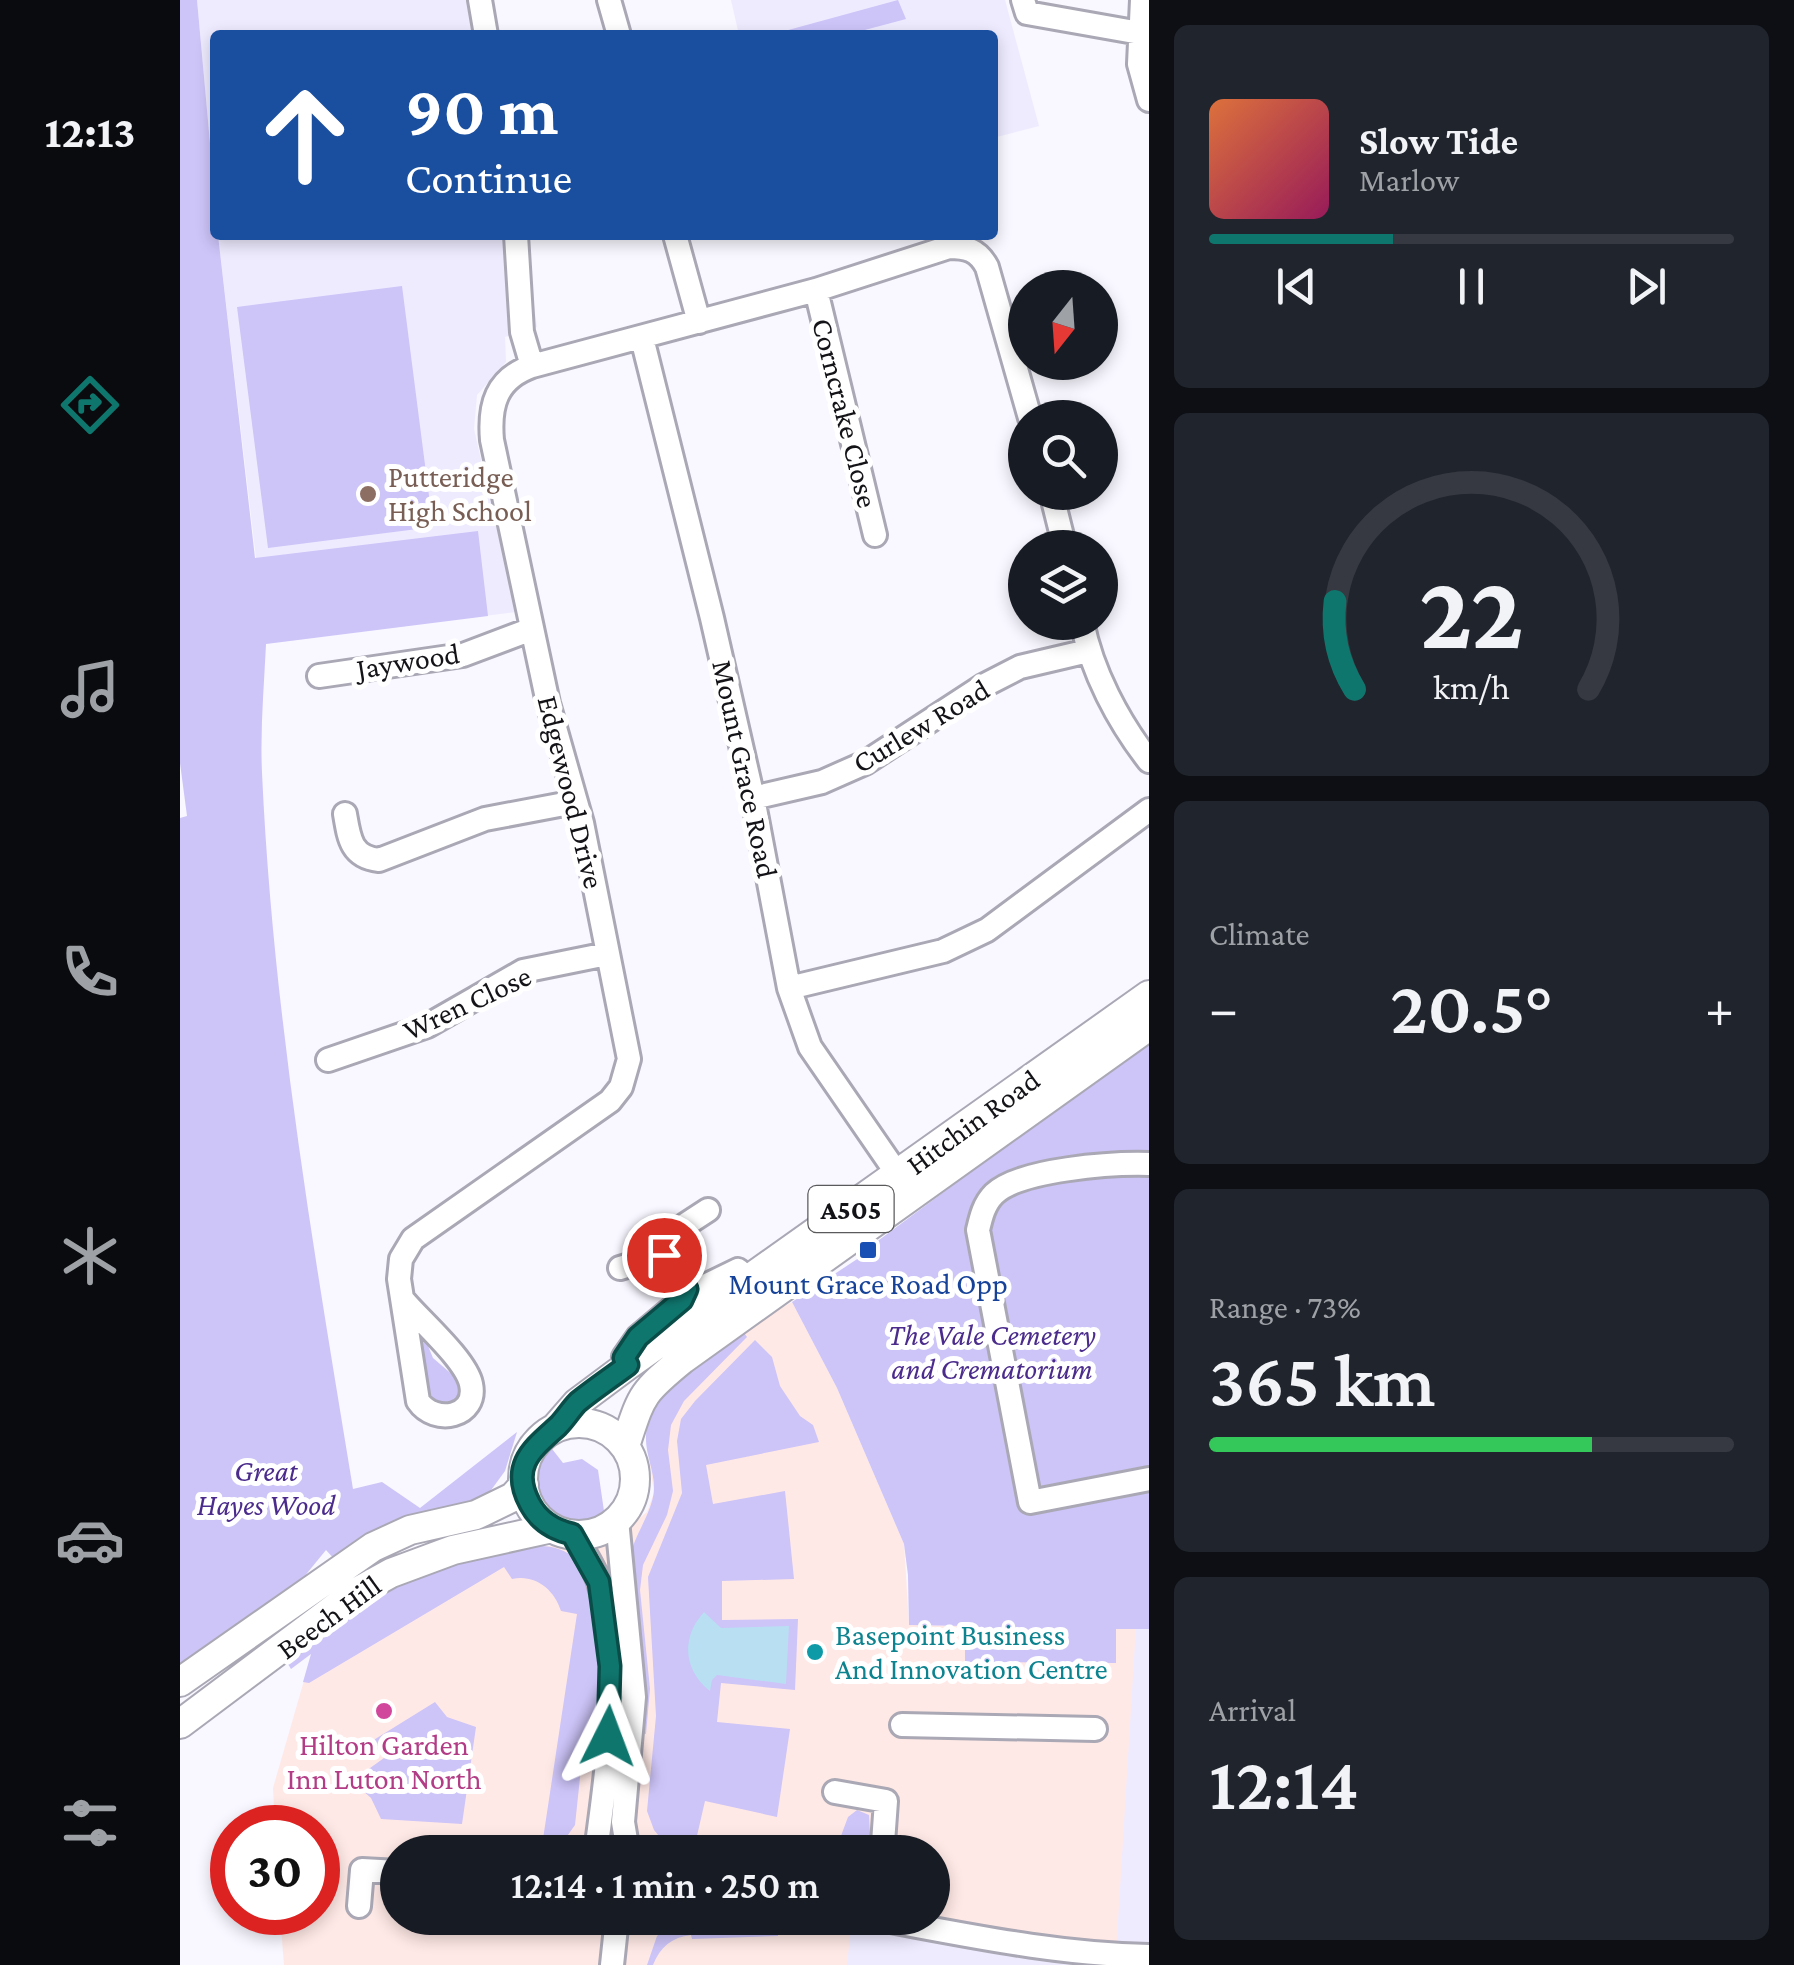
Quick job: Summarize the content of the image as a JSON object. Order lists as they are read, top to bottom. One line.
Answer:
{"streets":{"main road":["Hitchin Road","A505","Beech Hill"],"street":["Corncrake Close","Jaywood","Curlew Road","Mount Grace Road","Edgewood Drive","Wren Close"]},"crossings":[["Corncrake Close","Edgewood Drive"],["Jaywood","Edgewood Drive"],["Curlew Road","Mount Grace Road"],["Mount Grace Road","Edgewood Drive"],["Mount Grace Road","Hitchin Road"],["Edgewood Drive","Wren Close"],["Hitchin Road","A505"],["Hitchin Road","Beech Hill"],["A505","Beech Hill"]],"parks":["The Vale Cemetery and Crematorium","Great Hayes Wood"],"places":{"other":["Putteridge High School","Basepoint Business And Innovation Centre","Hilton Garden Inn Luton North"],"transit":["Mount Grace Road Opp"]},"north":"bottom","page":{"tabs":"12:13","turn":["90 m","Continue"],"song":["Slow Tide","Marlow"],"tile":["Climate",["Range · 73%","365 km"],["Arrival","12:14"]],"heat":["−","20.5°","+"],"limit":"30","trip":"12:14 · 1 min · 250 m","gauge":["22","km/h"]}}
